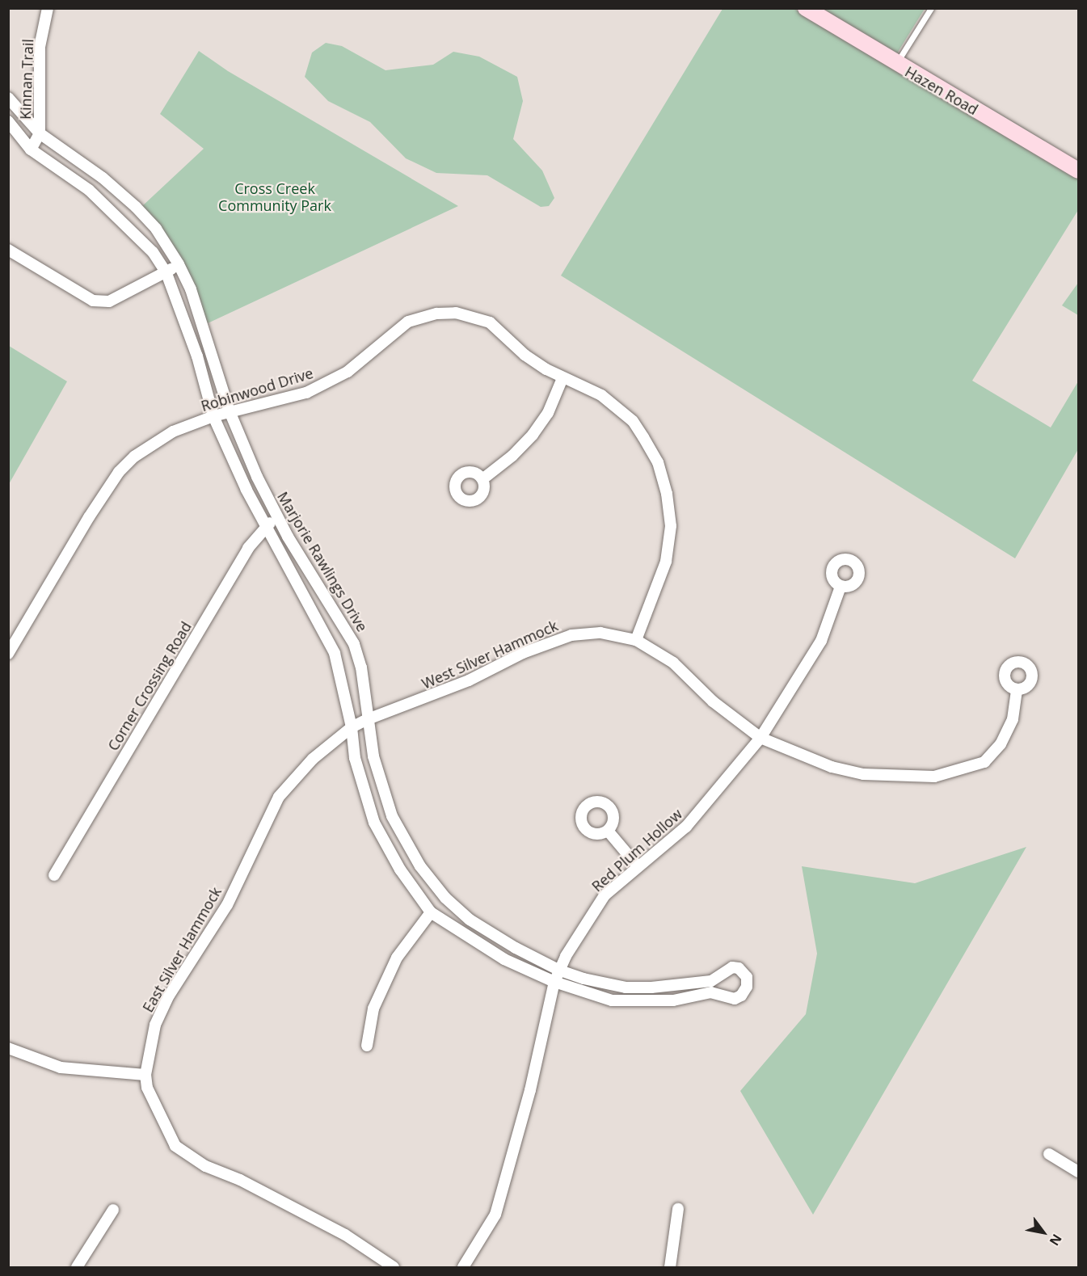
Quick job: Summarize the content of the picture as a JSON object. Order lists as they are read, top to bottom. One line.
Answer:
{"streets":{"street":["Kinnan Trail","Hazen Road","Robinwood Drive","Marjorie Rawlings Drive","West Silver Hammock","Corner Crossing Road","Red Plum Hollow","East Silver Hammock"]},"crossings":[["Kinnan Trail","Marjorie Rawlings Drive"],["Robinwood Drive","Marjorie Rawlings Drive"],["Robinwood Drive","West Silver Hammock"],["Marjorie Rawlings Drive","West Silver Hammock"],["Marjorie Rawlings Drive","Corner Crossing Road"],["Marjorie Rawlings Drive","Red Plum Hollow"],["Marjorie Rawlings Drive","East Silver Hammock"],["West Silver Hammock","Red Plum Hollow"],["West Silver Hammock","East Silver Hammock"]],"parks":["Cross Creek Community Park"],"north":"bottom right"}
